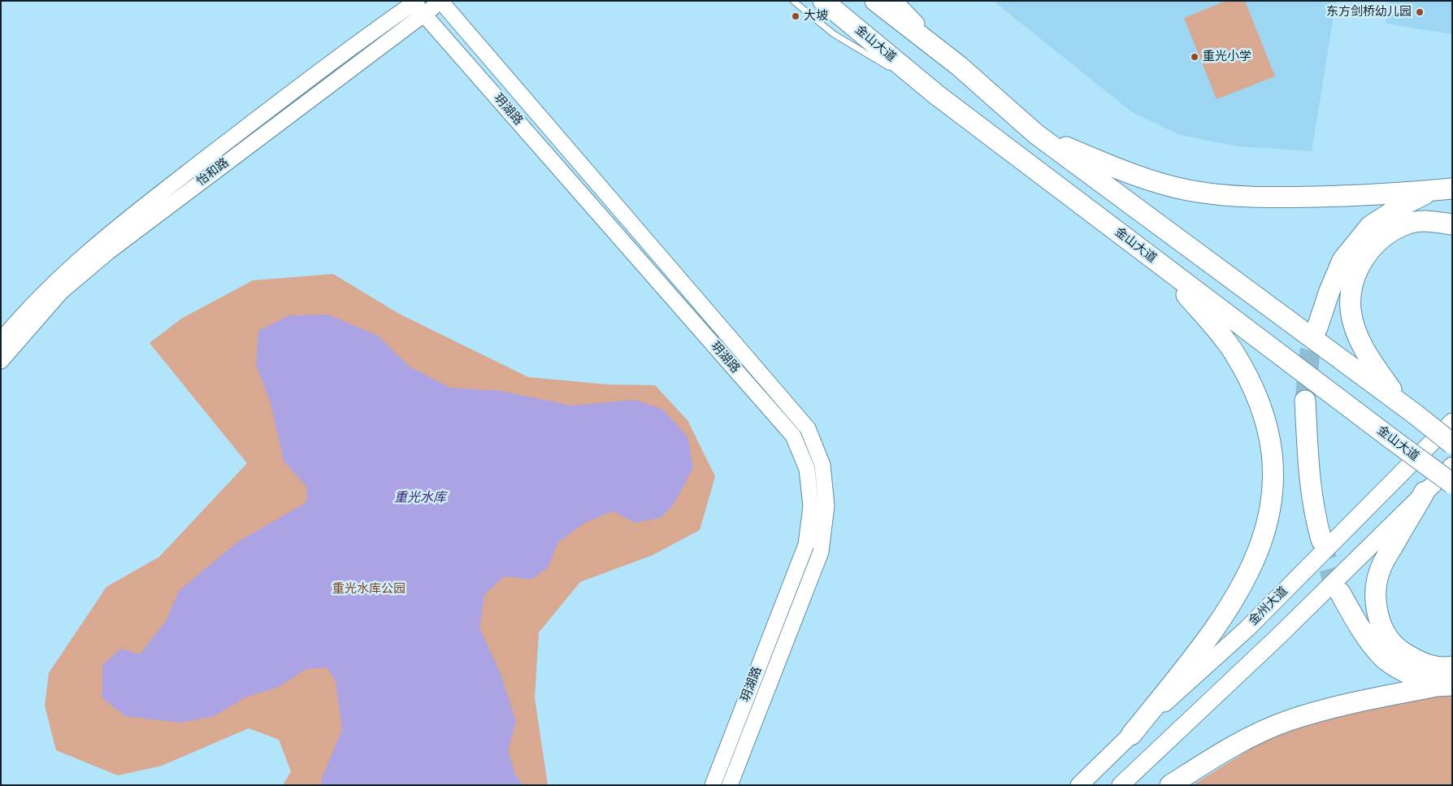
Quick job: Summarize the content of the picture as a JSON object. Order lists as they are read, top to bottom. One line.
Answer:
{"streets":{"highway":["金山大道"],"main road":["玥湖路","怡和路","金州大道"]},"crossings":[["玥湖路","怡和路"]],"water":["重光水库"],"parks":["重光水库公园"],"places":["东方剑桥幼儿园","大坡","重光小学"]}
